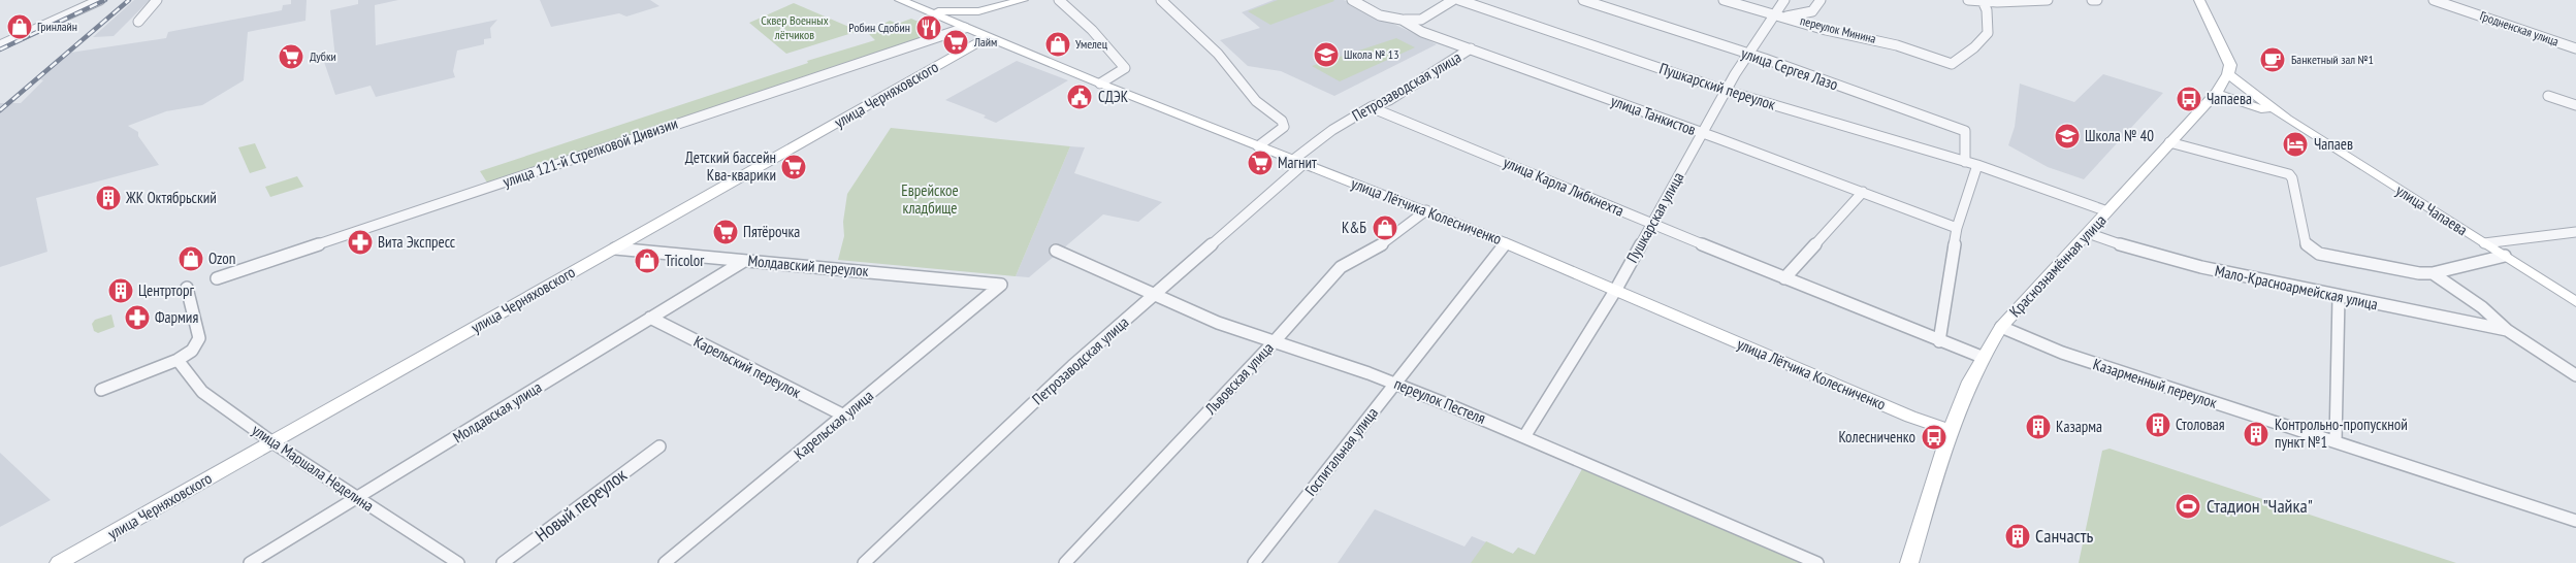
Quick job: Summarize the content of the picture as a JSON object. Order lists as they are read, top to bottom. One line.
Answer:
{"streets":{"street":["Гродненская улица","переулок Минина","улица Сергея Лазо","Петрозаводская улица","Пушкарский переулок","улица Черняховского","улица Танкистов","улица 121-й Стрелковой Дивизии","улица Карла Либкнехта","улица Чапаева","улица Лётчика Колесниченко","Пушкарская улица","Молдавский переулок","Краснознамённая улица","Мало-Красноармейская улица","Карельский переулок","Львовская улица","Казарменный переулок","переулок Пестеля","Молдавская улица","Карельская улица","Госпитальная улица","улица Маршала Неделина","Новый переулок"]},"crossings":[["переулок Минина","Пушкарская улица"],["улица Сергея Лазо","Пушкарский переулок"],["улица Сергея Лазо","Пушкарская улица"],["Петрозаводская улица","улица Танкистов"],["Петрозаводская улица","улица Карла Либкнехта"],["Петрозаводская улица","улица Лётчика Колесниченко"],["Петрозаводская улица","переулок Пестеля"],["Пушкарский переулок","Пушкарская улица"],["Пушкарский переулок","Краснознамённая улица"],["улица Черняховского","улица Лётчика Колесниченко"],["улица Черняховского","Молдавский переулок"],["улица Черняховского","улица Маршала Неделина"],["улица Танкистов","Пушкарская улица"],["улица 121-й Стрелковой Дивизии","улица Лётчика Колесниченко"],["улица Карла Либкнехта","Пушкарская улица"],["улица Карла Либкнехта","Краснознамённая улица"],["улица Чапаева","Краснознамённая улица"],["улица Чапаева","Мало-Красноармейская улица"],["улица Лётчика Колесниченко","Пушкарская улица"],["улица Лётчика Колесниченко","Краснознамённая улица"],["улица Лётчика Колесниченко","Львовская улица"],["улица Лётчика Колесниченко","Госпитальная улица"],["Пушкарская улица","переулок Пестеля"],["Молдавский переулок","Молдавская улица"],["Молдавский переулок","Карельская улица"],["Краснознамённая улица","Мало-Красноармейская улица"],["Краснознамённая улица","Казарменный переулок"],["Карельский переулок","Молдавская улица"],["Карельский переулок","Карельская улица"],["Львовская улица","переулок Пестеля"],["переулок Пестеля","Госпитальная улица"],["Молдавская улица","улица Маршала Неделина"]],"parks":["Сквер Военных лётчиков","Еврейское кладбище"],"places":{"shop":["Гринлайн","Умелец","К&Б","Ozon","Tricolor"],"restaurant":["Робин Сдобин"],"supermarket":["Лайм","Дубки","Магнит","Детский бассейн Ква-кварики","Пятёрочка"],"school or university":["Школа № 13","Школа № 40"],"cafe":["Банкетный зал №1"],"public building":["СДЭК"],"bus stop":["Чапаева","Колесниченко"],"hotel":["Чапаев"],"building":["ЖК Октябрьский","Центрторг","Столовая","Казарма","Контрольно-пропускной пункт №1","Санчасть"],"pharmacy":["Вита Экспресс","Фармия"],"sports":["Стадион \"Чайка\""]}}
